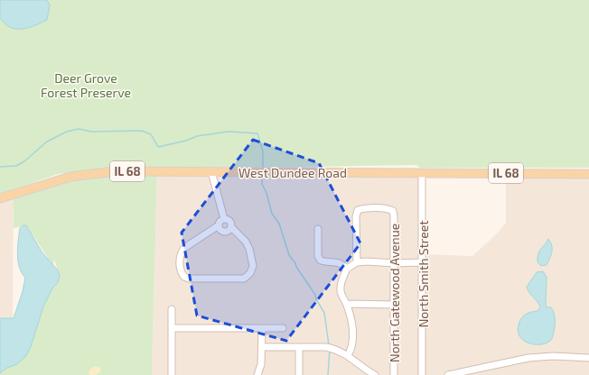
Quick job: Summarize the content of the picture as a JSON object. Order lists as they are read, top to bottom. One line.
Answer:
{"streets":{"main road":["IL 68","West Dundee Road"],"street":["North Smith Street","North Gatewood Avenue"]},"crossings":[["West Dundee Road","North Smith Street"]],"parks":["Deer Grove Forest Preserve"]}
